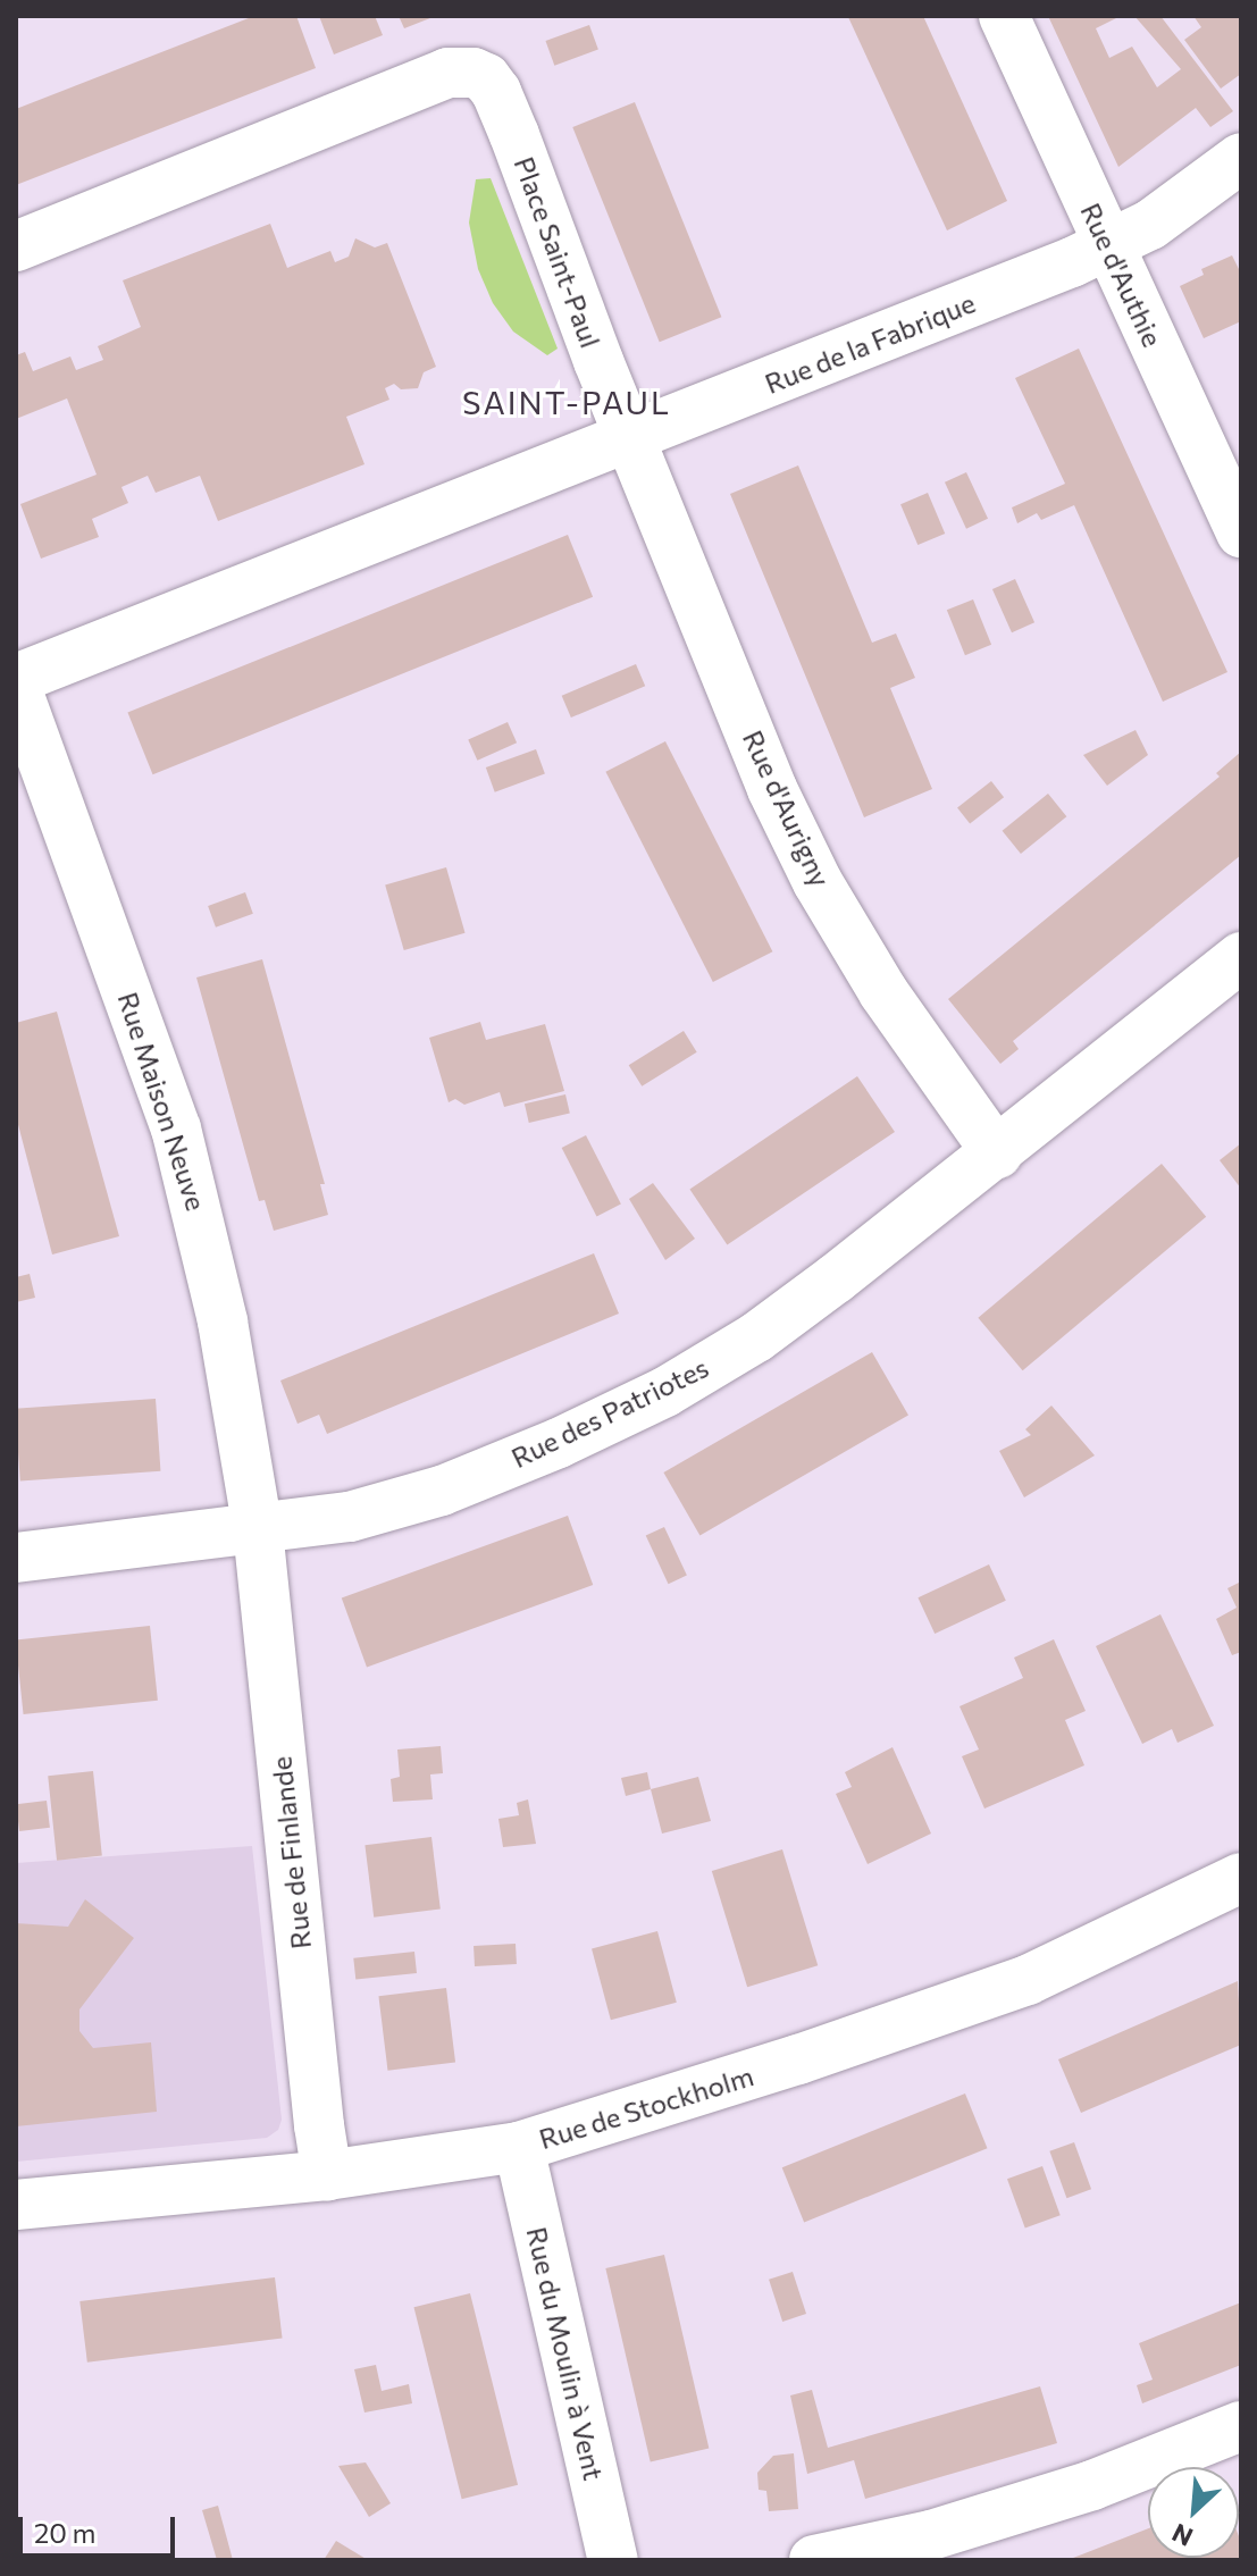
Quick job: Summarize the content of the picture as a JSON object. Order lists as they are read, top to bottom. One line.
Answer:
{"streets":{"street":["Place Saint-Paul","Rue d'Authie","Rue de la Fabrique","Rue d'Aurigny","Rue Maison Neuve","Rue des Patriotes","Rue de Finlande","Rue de Stockholm","Rue du Moulin à Vent"]},"crossings":[["Place Saint-Paul","Rue de la Fabrique"],["Place Saint-Paul","Rue d'Aurigny"],["Rue d'Authie","Rue de la Fabrique"],["Rue de la Fabrique","Rue d'Aurigny"],["Rue d'Aurigny","Rue des Patriotes"],["Rue Maison Neuve","Rue des Patriotes"],["Rue Maison Neuve","Rue de Finlande"],["Rue des Patriotes","Rue de Finlande"],["Rue de Finlande","Rue de Stockholm"],["Rue de Stockholm","Rue du Moulin à Vent"]],"districts":["SAINT-PAUL"],"scale_bar":"20 m","north":"bottom left"}
